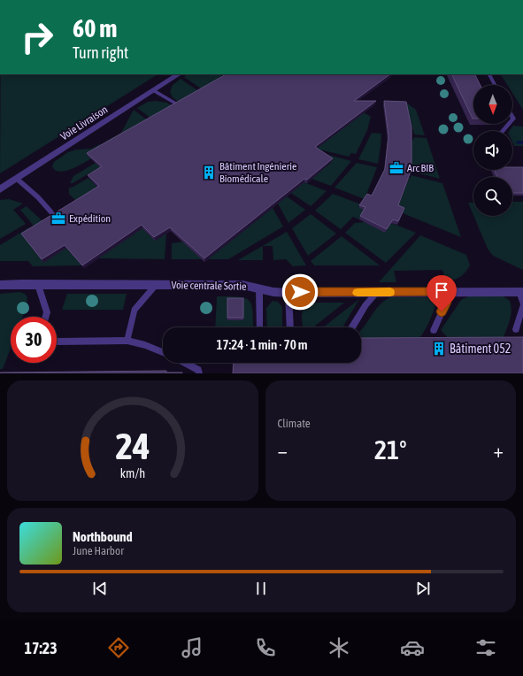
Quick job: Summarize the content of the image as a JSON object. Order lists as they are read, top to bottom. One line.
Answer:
{"streets":{"street":["Voie Livraison","Voie centrale Sortie"]},"places":{"office":["Arc BIB","Expédition"],"building":["Bâtiment Ingénierie Biomédicale","Bâtiment 052"]},"north":"bottom","page":{"turn":["60 m","Turn right"],"limit":"30","trip":"17:24 · 1 min · 70 m","tile":"Climate","heat":["−","21°","+"],"song":["Northbound","June Harbor"],"tabs":"17:23","gauge":["24","km/h"]}}
